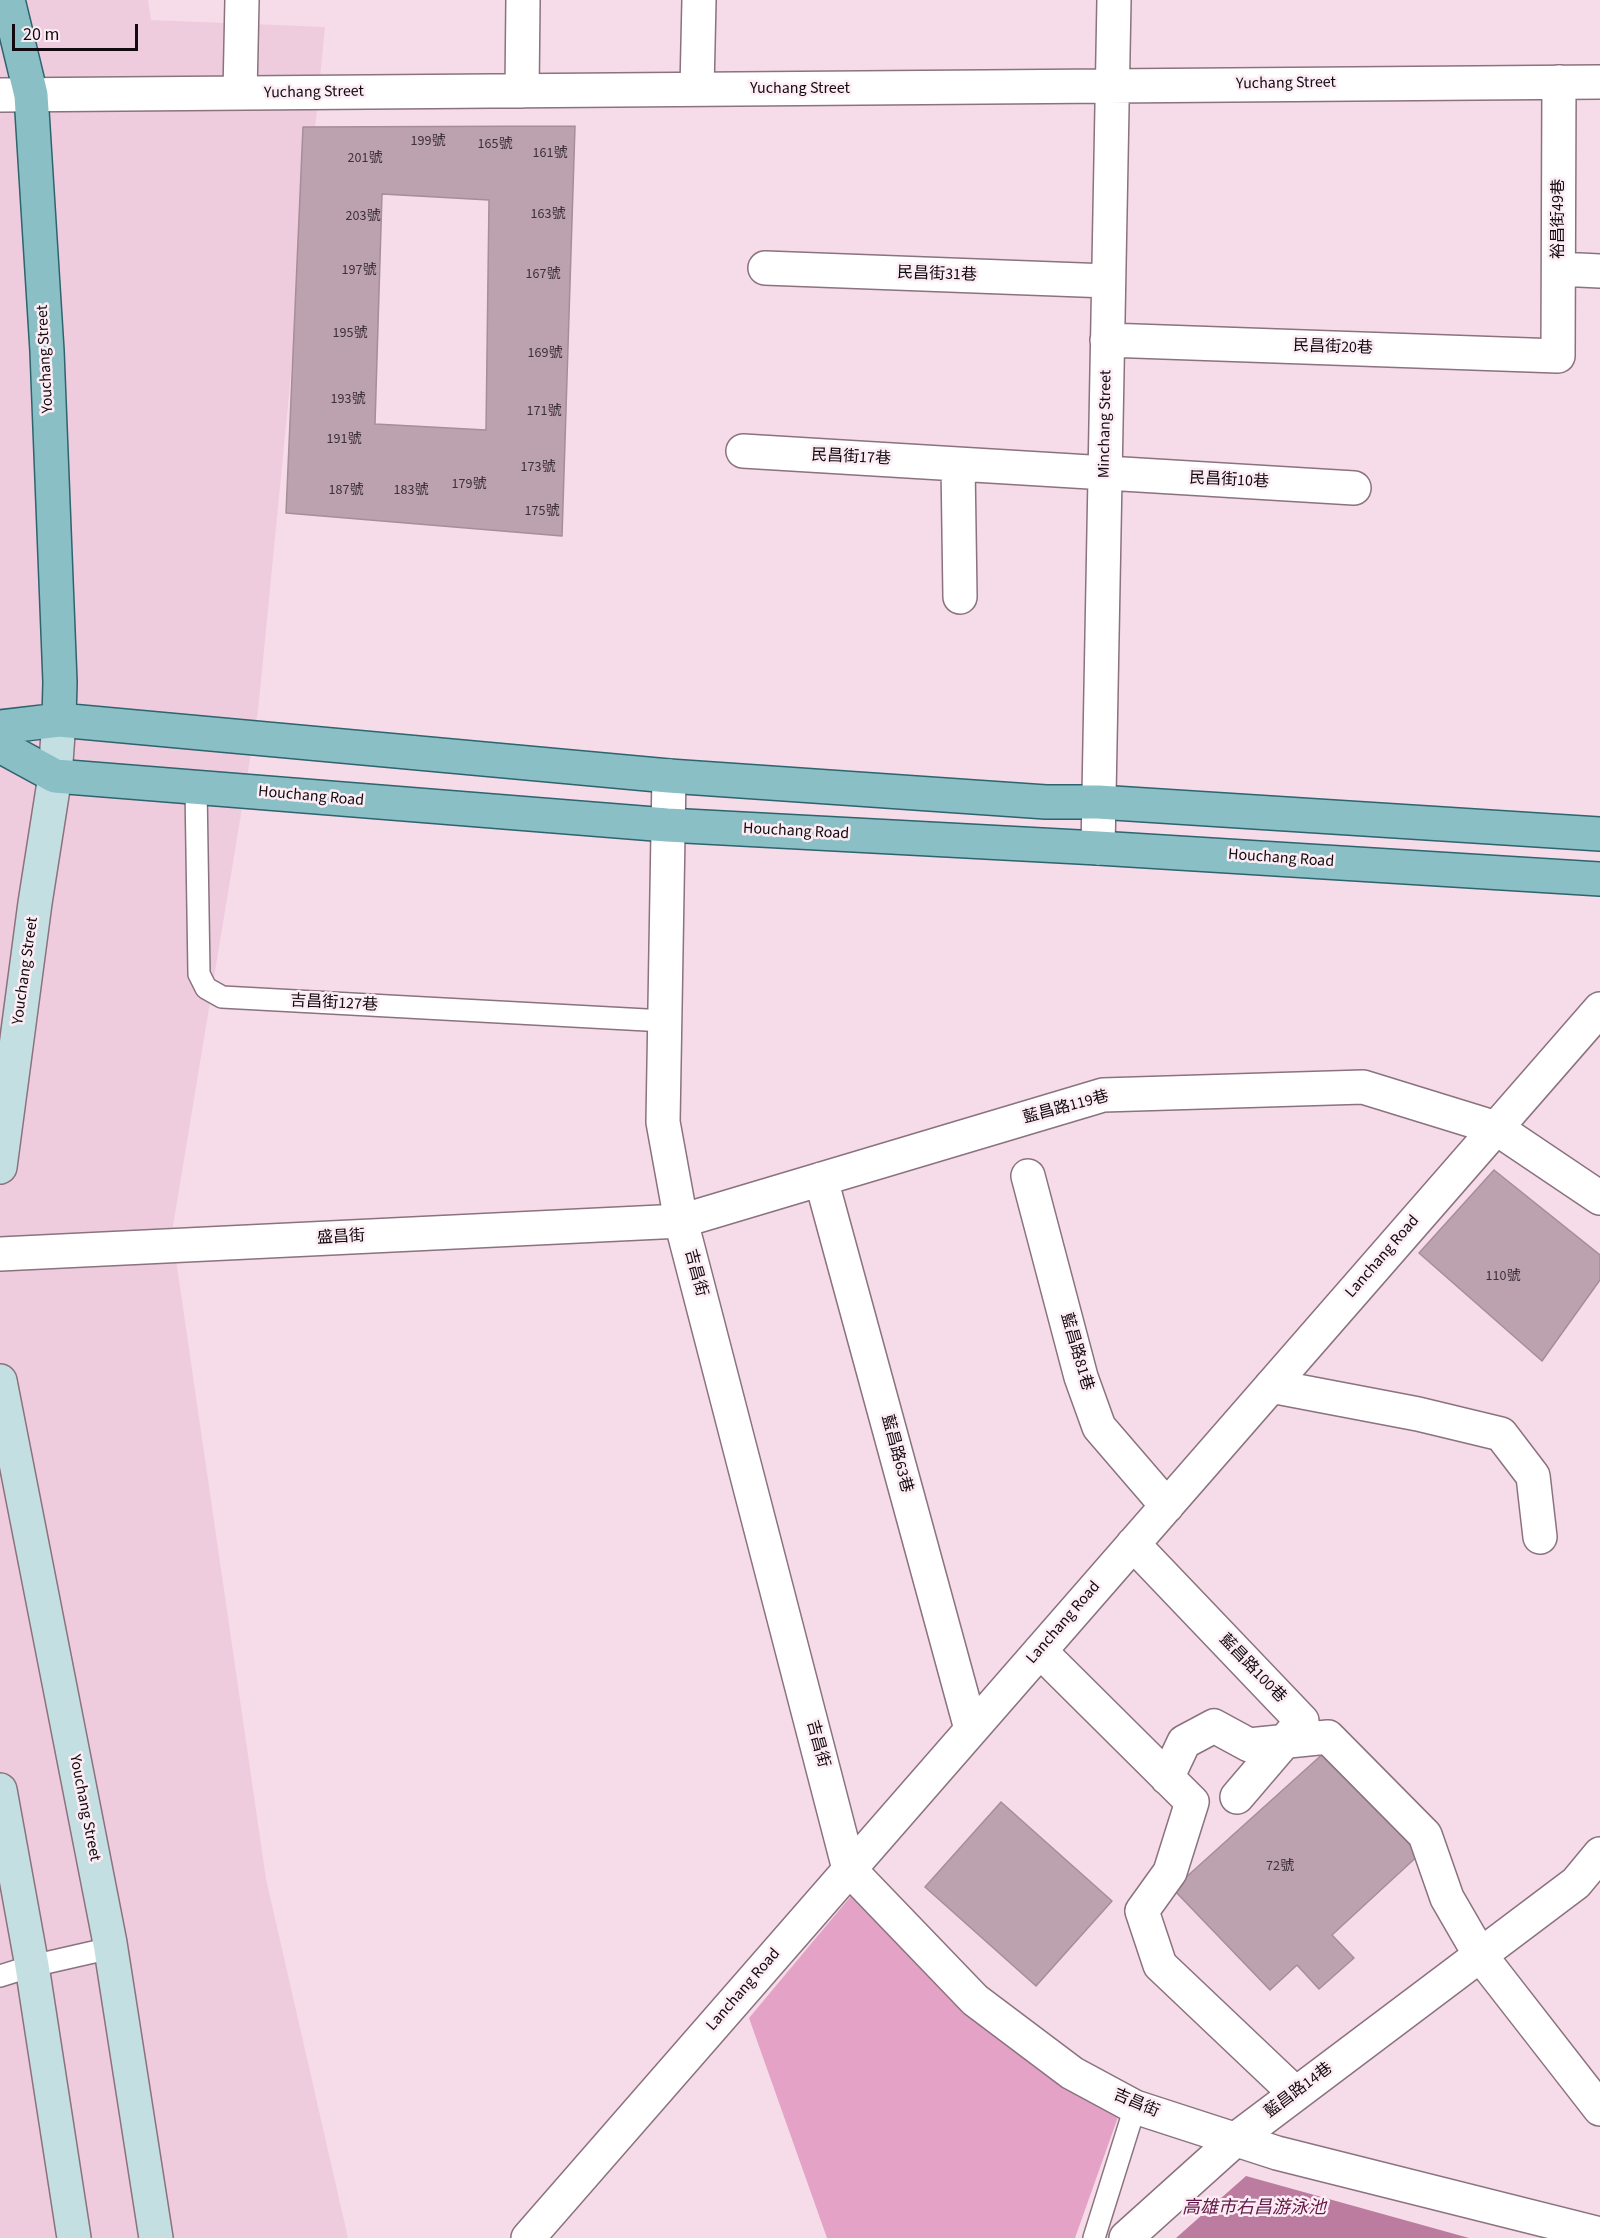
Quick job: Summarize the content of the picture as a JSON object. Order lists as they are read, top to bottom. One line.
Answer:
{"streets":{"main road":["Youchang Street","Houchang Road"],"street":["Yuchang Street","裕昌街49巷","民昌街31巷","民昌街20巷","Minchang Street","民昌街17巷","民昌街10巷","藍昌路119巷","盛昌街","Lanchang Road","吉昌街","藍昌路81巷","藍昌路63巷","藍昌路100巷","藍昌路14巷"],"lane":["吉昌街127巷"]},"crossings":[["Yuchang Street","裕昌街49巷"],["Yuchang Street","Youchang Street"],["Yuchang Street","Minchang Street"],["裕昌街49巷","民昌街20巷"],["民昌街31巷","Minchang Street"],["民昌街20巷","Minchang Street"],["Youchang Street","Houchang Road"],["Minchang Street","民昌街17巷"],["Minchang Street","民昌街10巷"],["Minchang Street","Houchang Road"],["民昌街17巷","民昌街10巷"],["Houchang Road","吉昌街127巷"],["Houchang Road","吉昌街"],["吉昌街127巷","吉昌街"],["藍昌路119巷","盛昌街"],["藍昌路119巷","Lanchang Road"],["藍昌路119巷","吉昌街"],["藍昌路119巷","藍昌路63巷"],["盛昌街","吉昌街"],["Lanchang Road","吉昌街"],["Lanchang Road","藍昌路81巷"],["Lanchang Road","藍昌路63巷"],["Lanchang Road","藍昌路100巷"],["吉昌街","藍昌路14巷"]],"water":["高雄市右昌游泳池"],"house_numbers":["199號","165號","161號","201號","163號","203號","197號","167號","195號","169號","193號","171號","191號","173號","179號","187號","183號","175號","110號","72號"],"scale_bar":"20 m"}
